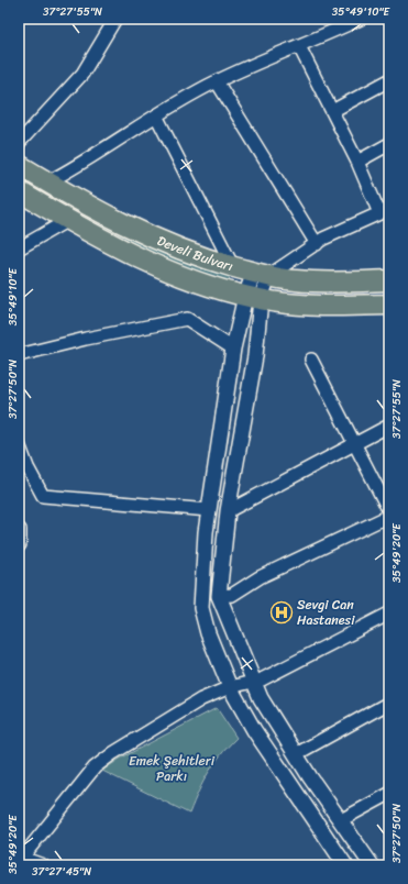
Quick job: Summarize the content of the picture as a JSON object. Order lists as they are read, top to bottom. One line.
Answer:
{"streets":{"highway":["Develi Bulvarı"]},"parks":["Emek Şehitleri Parkı"],"places":{"hospital":["Sevgi Can Hastanesi"]},"coordinates":["37°27'55\"N","35°49'10\"E","37°27'50\"N","35°49'20\"E","37°27'45\"N"]}
